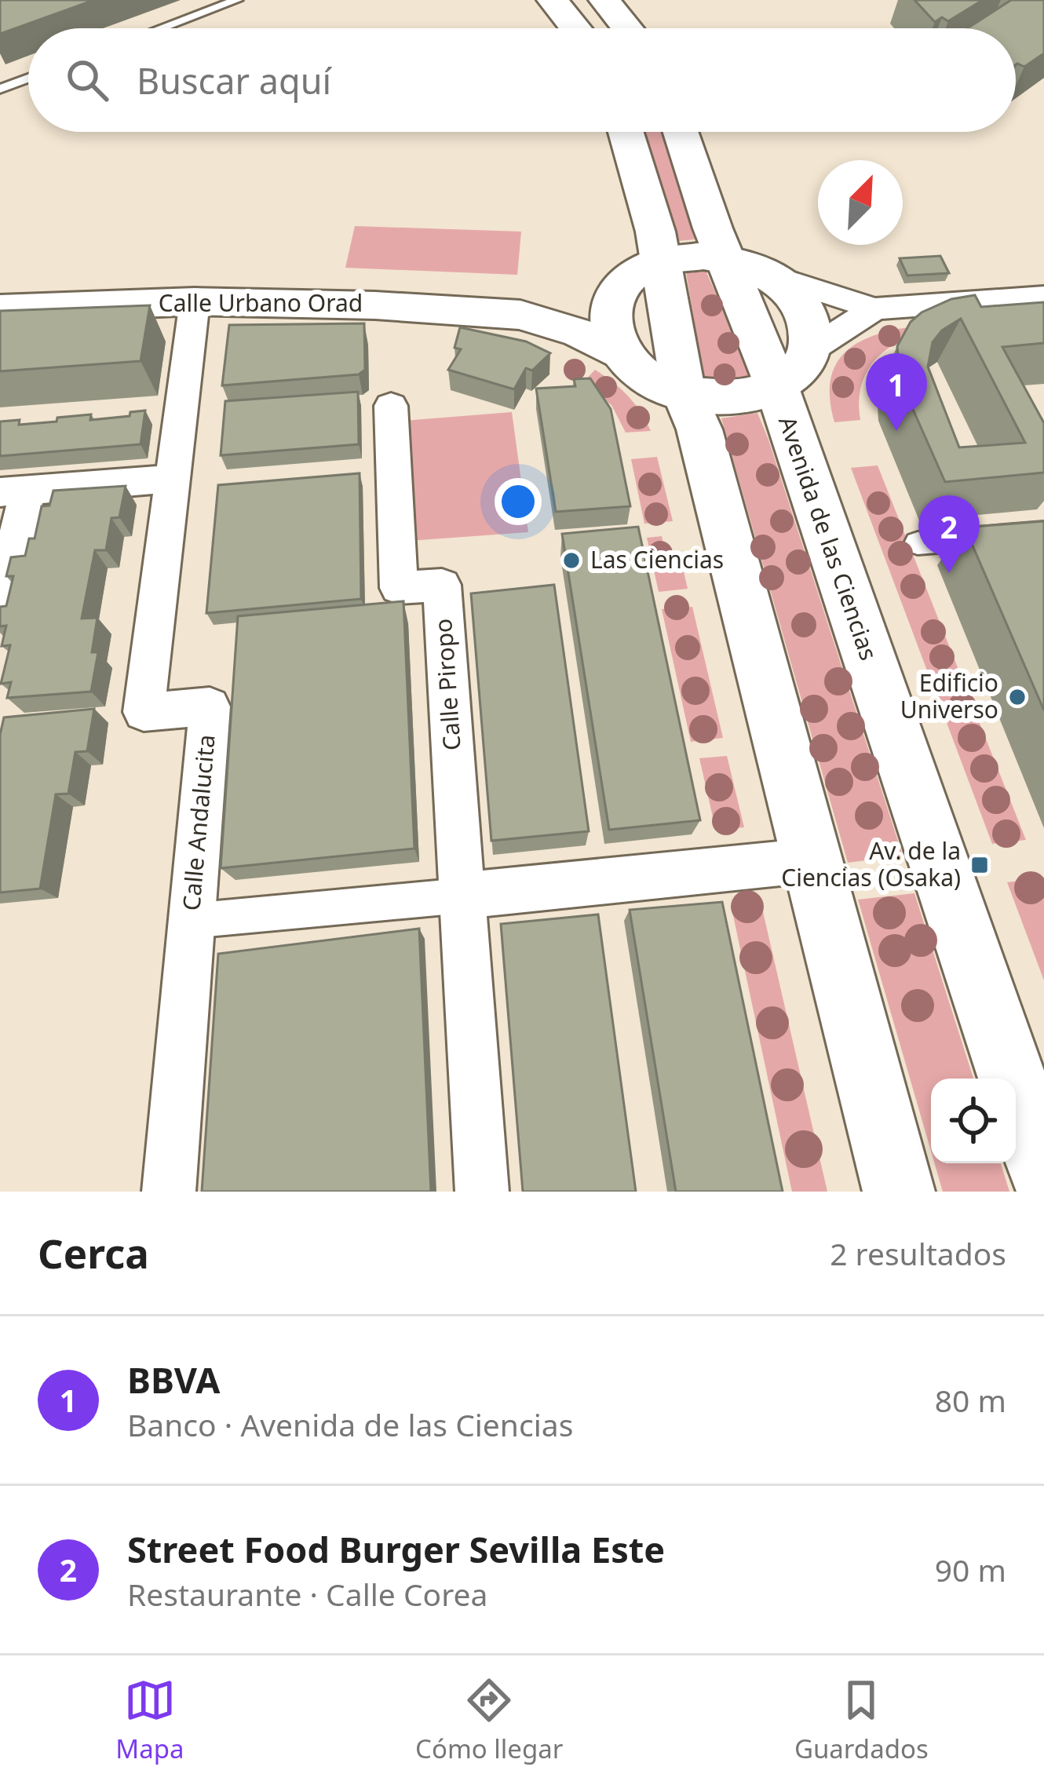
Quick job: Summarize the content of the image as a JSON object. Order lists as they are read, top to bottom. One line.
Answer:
{"streets":{"main road":["Avenida de las Ciencias"],"street":["Calle Urbano Orad","Calle Piropo","Calle Andalucita"]},"crossings":[["Calle Urbano Orad","Calle Andalucita"]],"places":{"other":["Las Ciencias","Edificio Universo"],"transit":["Av. de la Ciencias (Osaka)"]},"north":"top right","page":{"search":"Buscar aquí","pins":["1","2"],"heading":["Cerca","2 resultados"],"list":[{"mark":"1","name":"BBVA","note":"Banco · Avenida de las Ciencias","value":"80 m"},{"mark":"2","name":"Street Food Burger Sevilla Este","note":"Restaurante · Calle Corea","value":"90 m"}],"nav":["Mapa","Cómo llegar","Guardados"]}}
